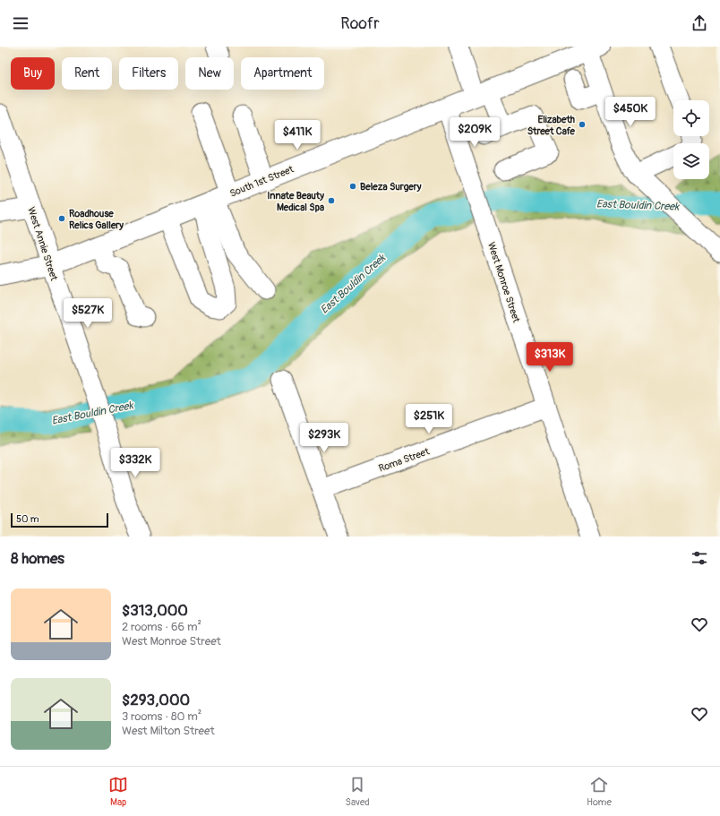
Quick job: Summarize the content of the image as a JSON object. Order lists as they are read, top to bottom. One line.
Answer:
{"streets":{"main road":["South 1st Street"],"street":["West Annie Street","West Monroe Street","Roma Street"]},"crossings":[["South 1st Street","West Annie Street"],["South 1st Street","West Monroe Street"],["West Monroe Street","Roma Street"]],"water":["East Bouldin Creek"],"places":["Elizabeth Street Cafe","Beleza Surgery","Innate Beauty Medical Spa","Roadhouse Relics Gallery"],"scale_bar":"50 m","page":{"header":"Roofr","chip":["Buy","Rent","Filters","New","Apartment"],"price":["$450K","$209K","$411K","$527K","$313K","$251K","$293K","$332K"],"scale":"50 m","heading":"8 homes","list":[{"name":"$313,000","note":"2 rooms · 66 m² · West Monroe Street"},{"name":"$293,000","note":"3 rooms · 80 m² · West Milton Street"}],"tabs":["Map","Saved","Home"]}}
